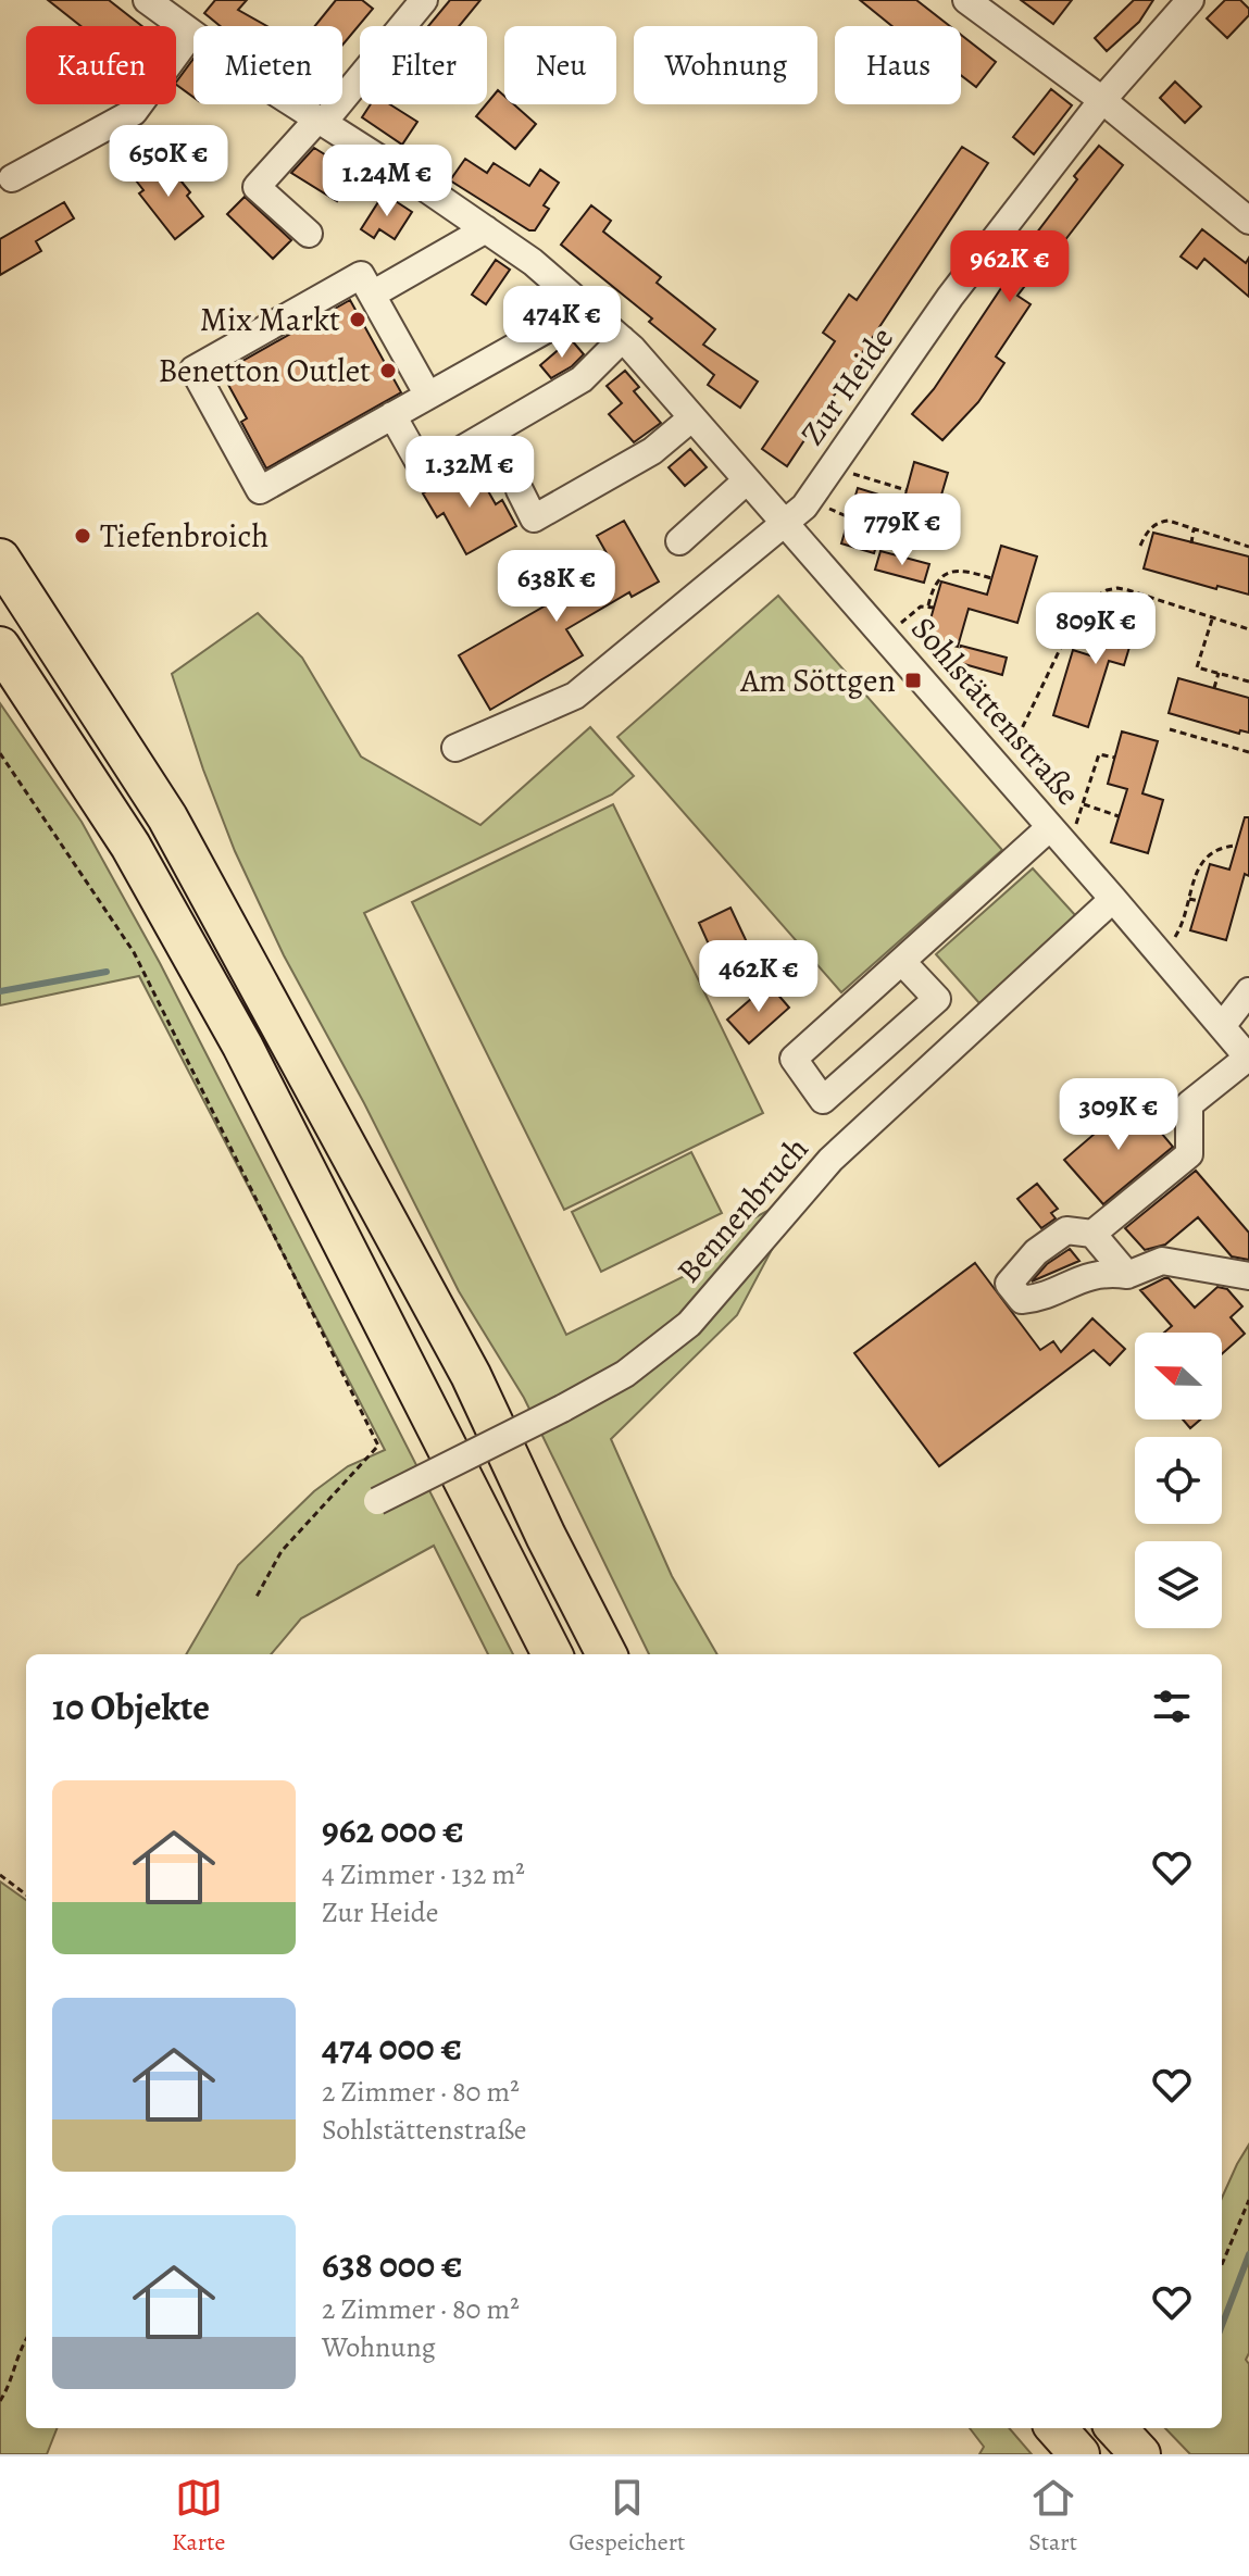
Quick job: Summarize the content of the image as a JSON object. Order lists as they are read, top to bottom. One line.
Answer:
{"streets":{"street":["Zur Heide","Sohlstättenstraße","Bennenbruch"]},"crossings":[["Zur Heide","Sohlstättenstraße"],["Sohlstättenstraße","Bennenbruch"]],"places":{"other":["Mix Markt","Benetton Outlet","Tiefenbroich"],"transit":["Am Söttgen"]},"north":"left","page":{"chip":["Kaufen","Mieten","Filter","Neu","Wohnung","Haus"],"price":["650K €","1.24M €","962K €","474K €","1.32M €","779K €","638K €","809K €","462K €","309K €"],"heading":"10 Objekte","list":[{"name":"962 000 €","note":"4 Zimmer · 132 m² · Zur Heide"},{"name":"474 000 €","note":"2 Zimmer · 80 m² · Sohlstättenstraße"},{"name":"638 000 €","note":"2 Zimmer · 80 m² · Wohnung"}],"tabs":["Karte","Gespeichert","Start"]}}
